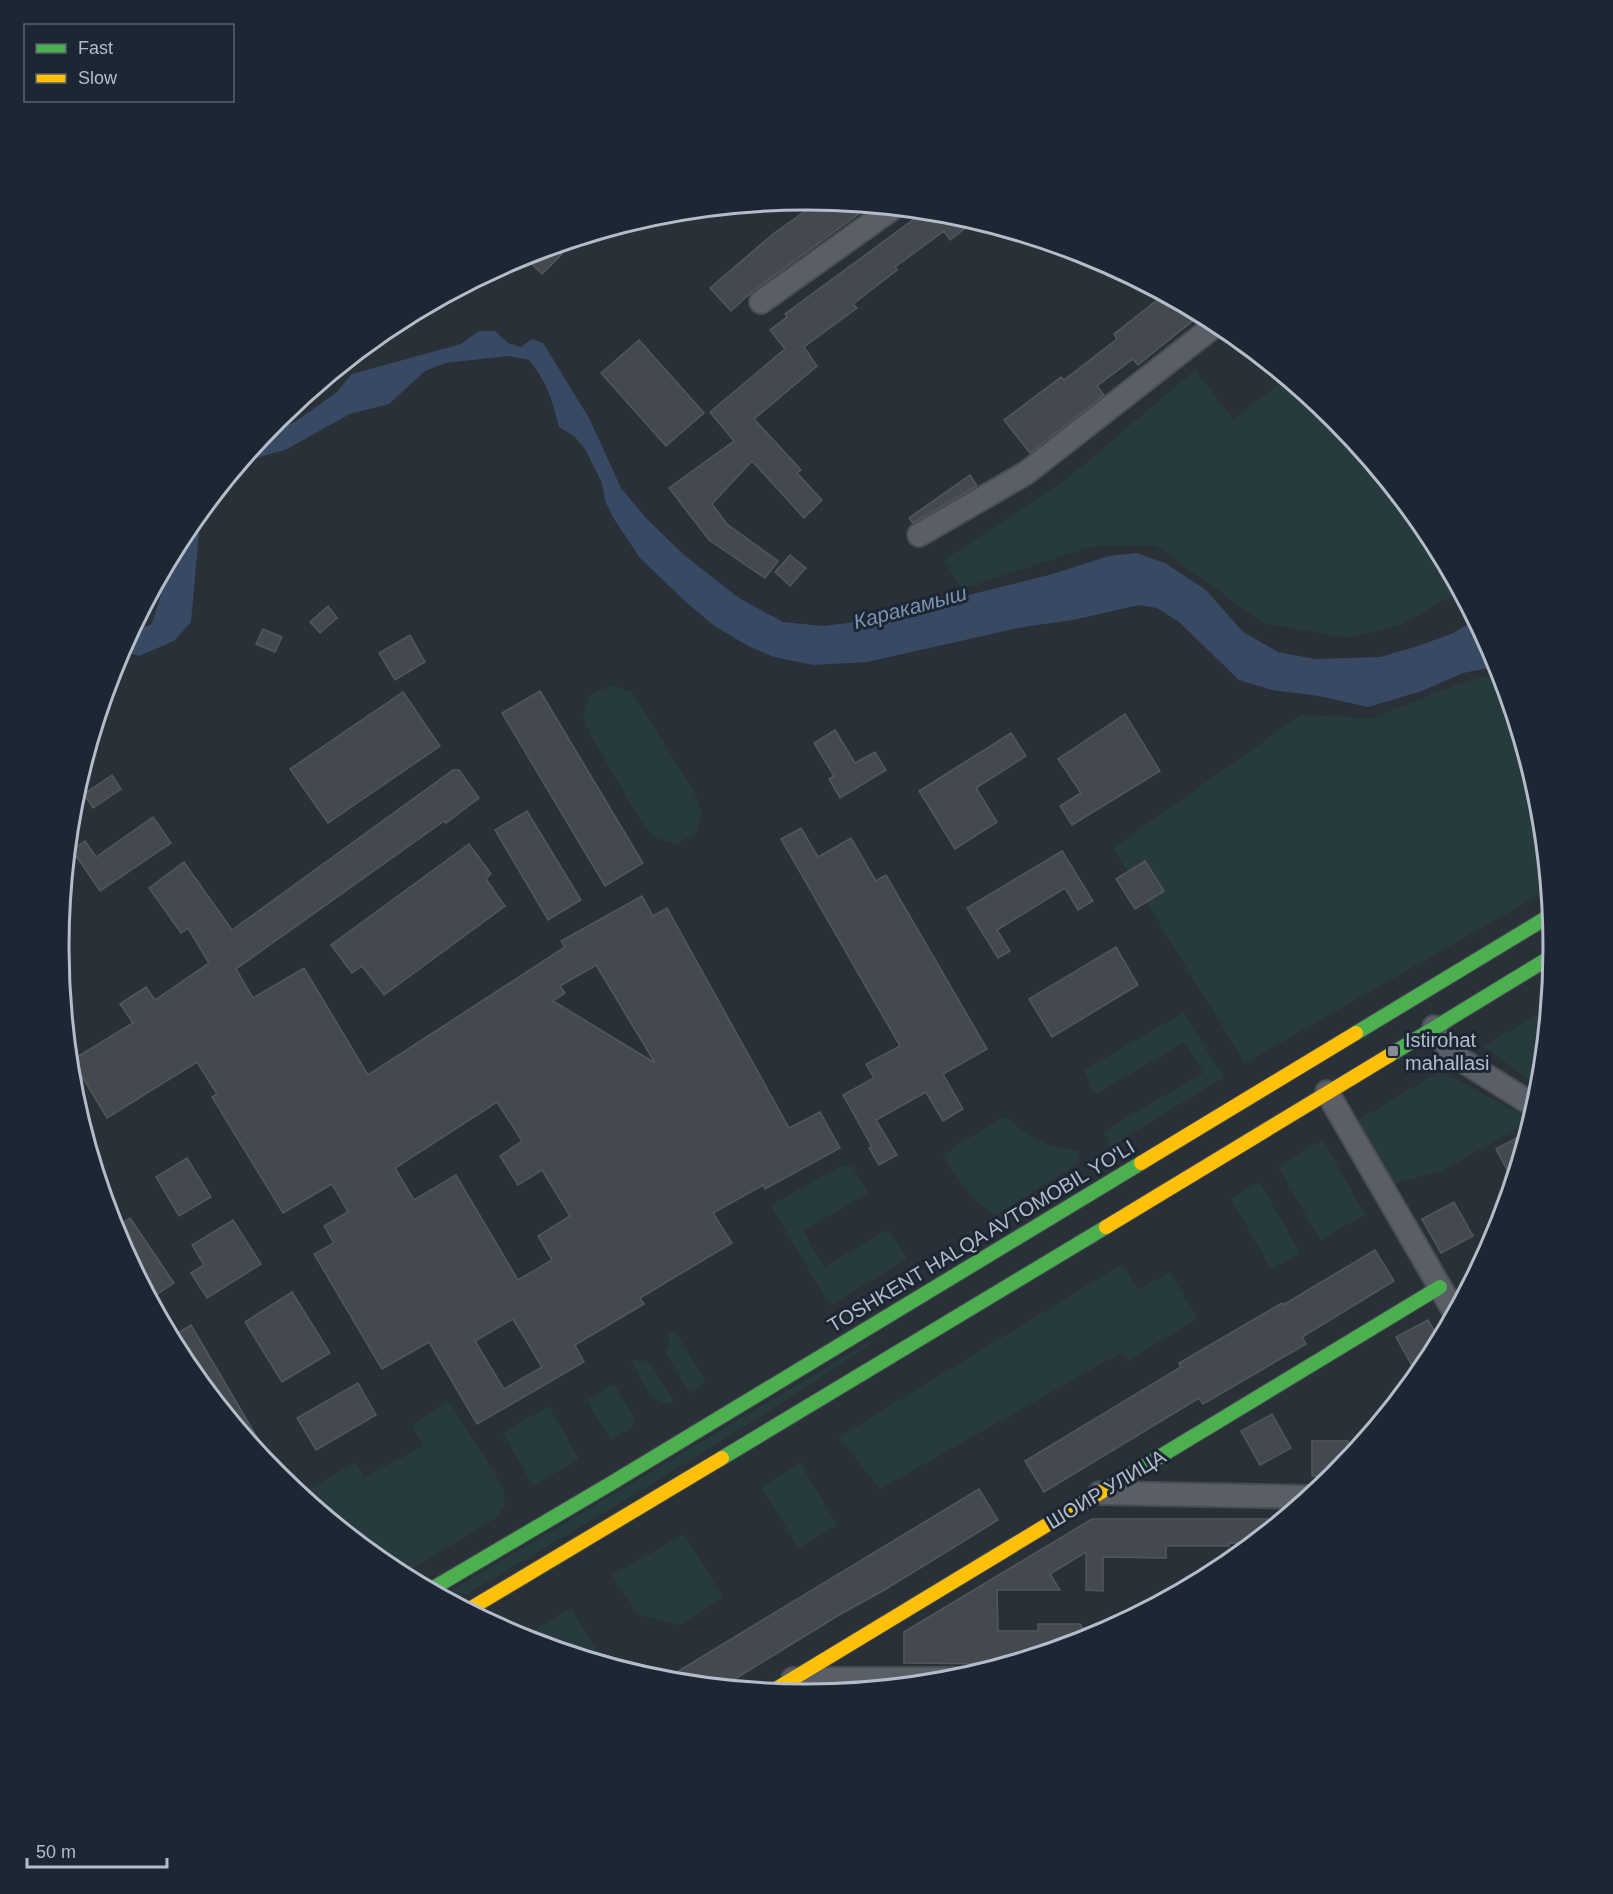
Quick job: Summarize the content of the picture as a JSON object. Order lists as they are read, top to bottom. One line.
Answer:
{"streets":{"main road":["TOSHKENT HALQA AVTOMOBIL YO'LI","ШОИР УЛИЦА"]},"water":["Каракамыш"],"places":{"transit":["Istirohat mahallasi"]},"legend":["Fast","Slow"],"scale_bar":"50 m"}
